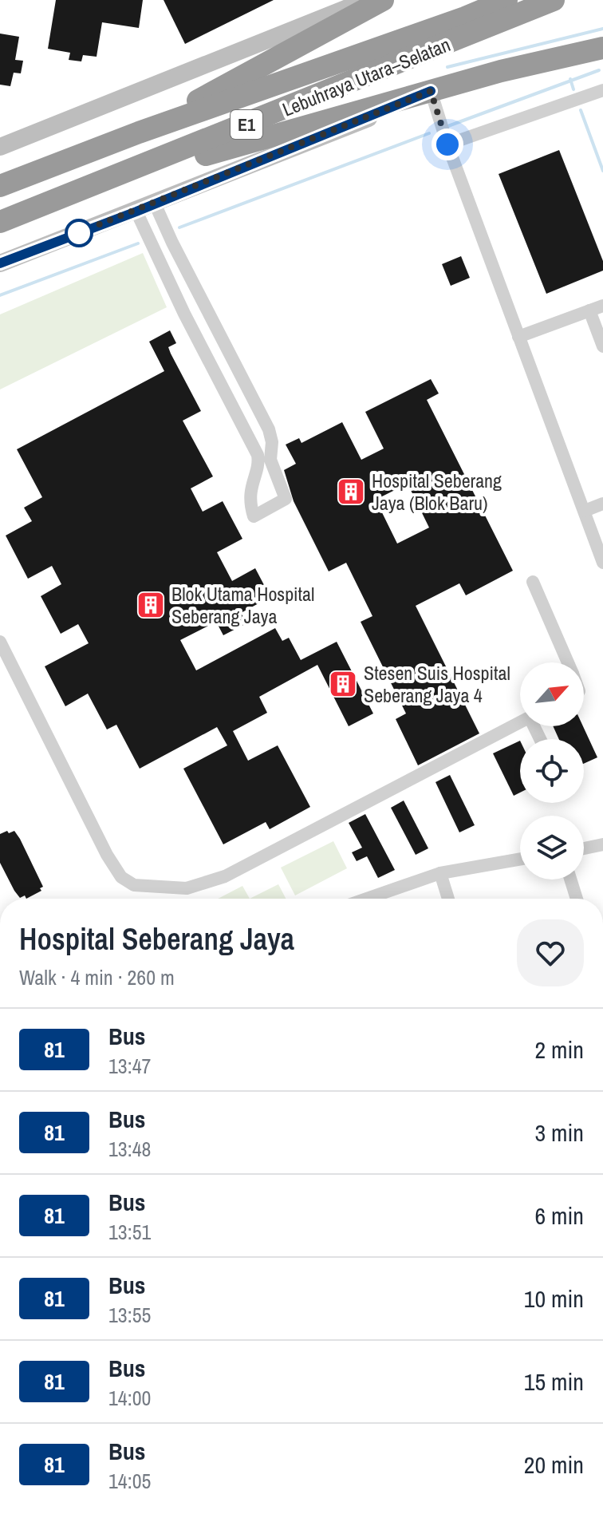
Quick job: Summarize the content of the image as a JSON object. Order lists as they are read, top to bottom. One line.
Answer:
{"streets":{"highway":["Lebuhraya Utara–Selatan","E1"]},"places":{"building":["Hospital Seberang Jaya (Blok Baru)","Blok Utama Hospital Seberang Jaya","Stesen Suis Hospital Seberang Jaya 4"]},"lines":["bus line 81"],"north":"top right","page":{"heading":["Hospital Seberang Jaya","Walk · 4 min · 260 m"],"list":[{"mark":"81","name":"Bus","note":"13:47","value":"2 min"},{"mark":"81","name":"Bus","note":"13:48","value":"3 min"},{"mark":"81","name":"Bus","note":"13:51","value":"6 min"},{"mark":"81","name":"Bus","note":"13:55","value":"10 min"},{"mark":"81","name":"Bus","note":"14:00","value":"15 min"},{"mark":"81","name":"Bus","note":"14:05","value":"20 min"}]}}
